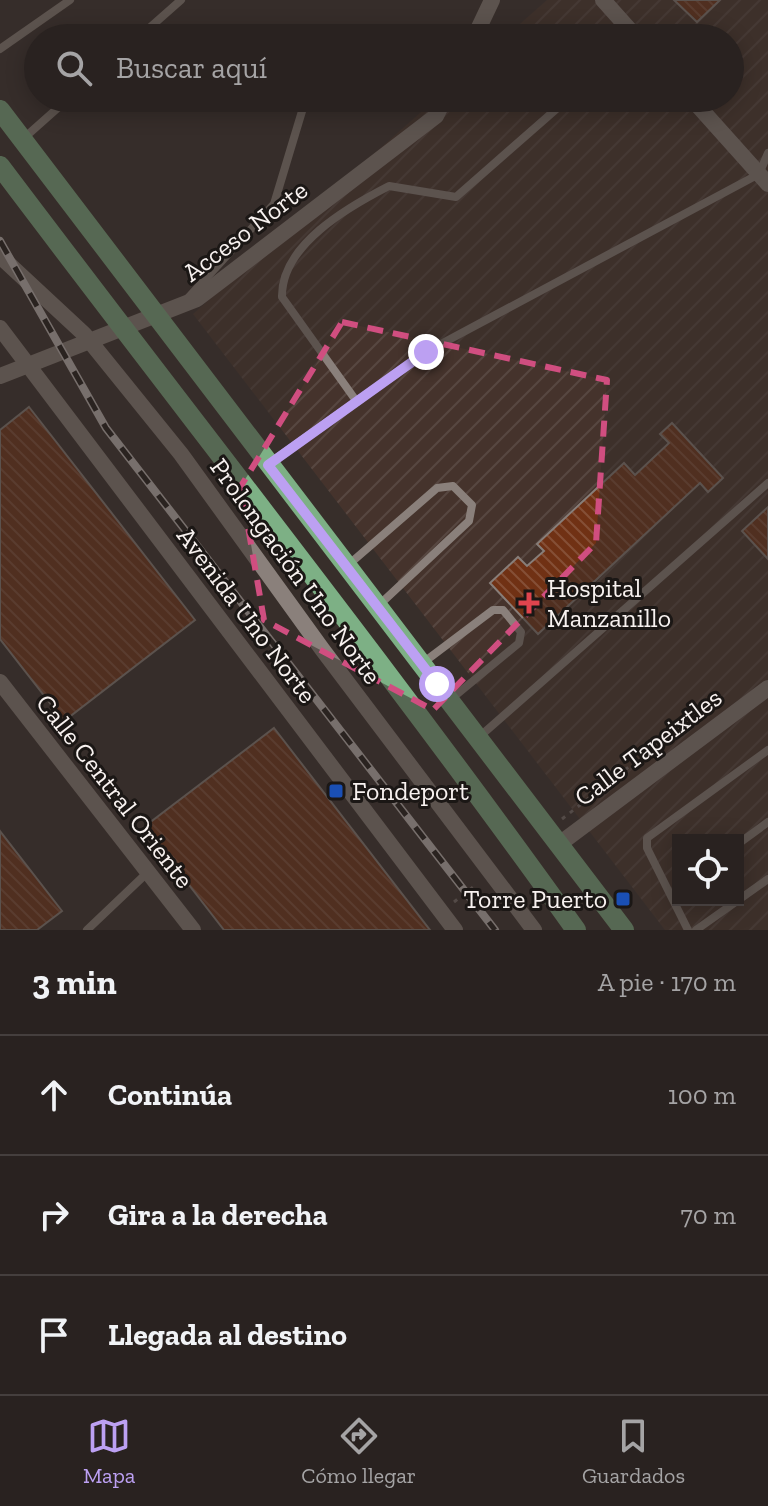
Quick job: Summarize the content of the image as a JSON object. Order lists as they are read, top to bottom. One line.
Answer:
{"streets":{"street":["Acceso Norte","Prolongación Uno Norte","Avenida Uno Norte","Calle Tapeixtles","Calle Central Oriente"]},"places":{"health":["Hospital Manzanillo"],"transit":["Fondeport","Torre Puerto"]},"page":{"search":"Buscar aquí","heading":["3 min","A pie · 170 m"],"list":[["Continúa","100 m"],["Gira a la derecha","70 m"],"Llegada al destino"],"nav":["Mapa","Cómo llegar","Guardados"]}}
